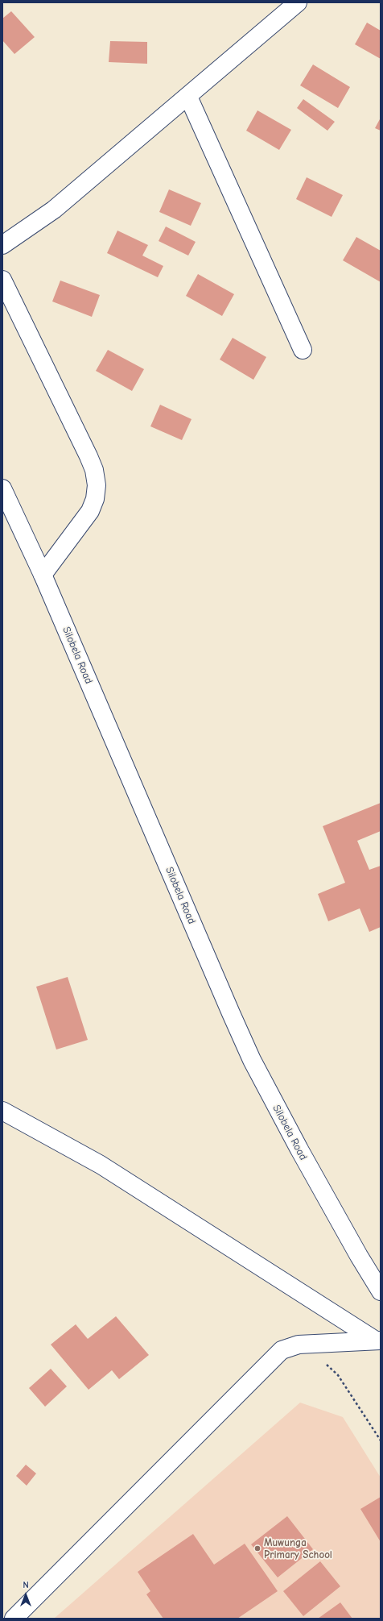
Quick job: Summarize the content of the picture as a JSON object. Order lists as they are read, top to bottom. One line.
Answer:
{"streets":{"street":["Silobela Road"]},"places":["Muwunga Primary School"],"north":"top"}
